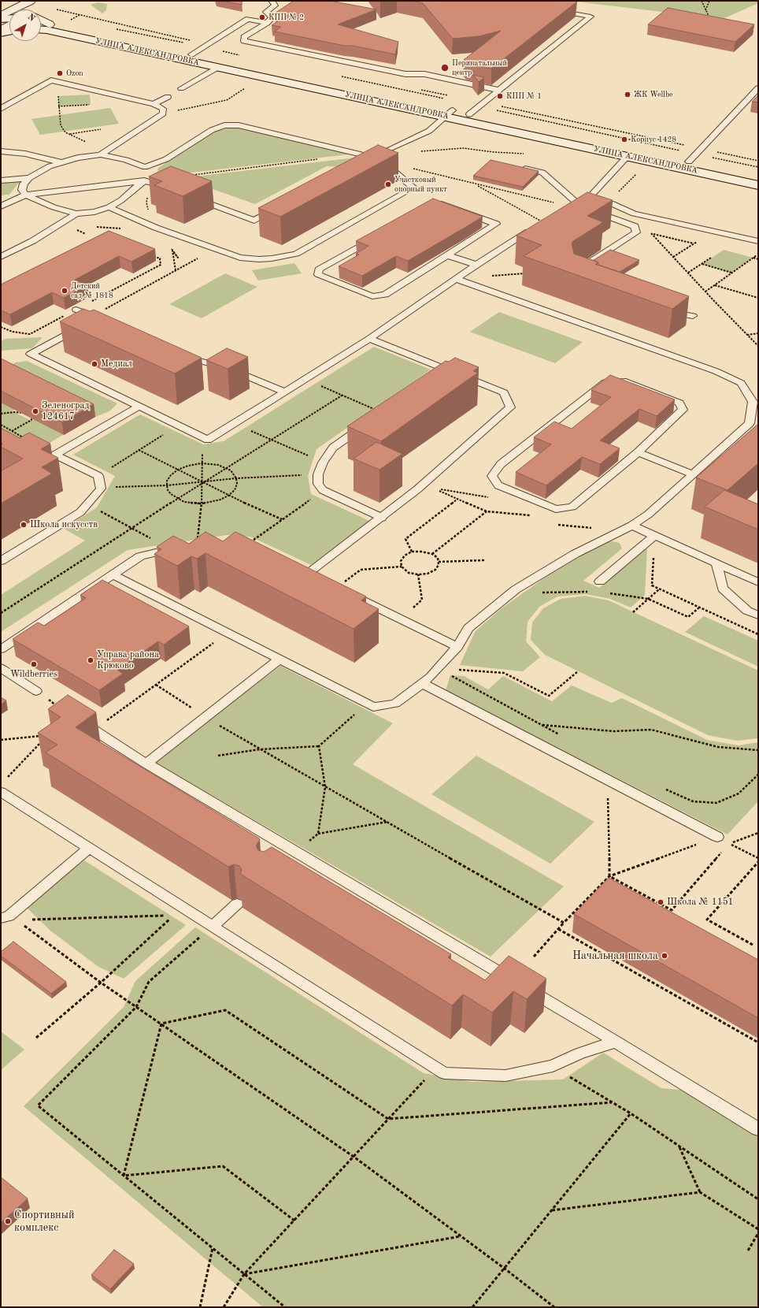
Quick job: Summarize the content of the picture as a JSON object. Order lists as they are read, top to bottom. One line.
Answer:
{"streets":{"main road":["УЛИЦА АЛЕКСАНДРОВКА"]},"places":["КПП № 2","Перинатальный центр","Ozon","ЖК Wellbe","КПП № 1","Корпус 1428","Участковый опорный пункт","Детский сад № 1818","Медиал","Зеленоград 124617","Школа искусств","Управа района Крюково","Wildberries","Школа № 1151","Начальная школа","Спортивный комплекс"],"north":"top right"}
